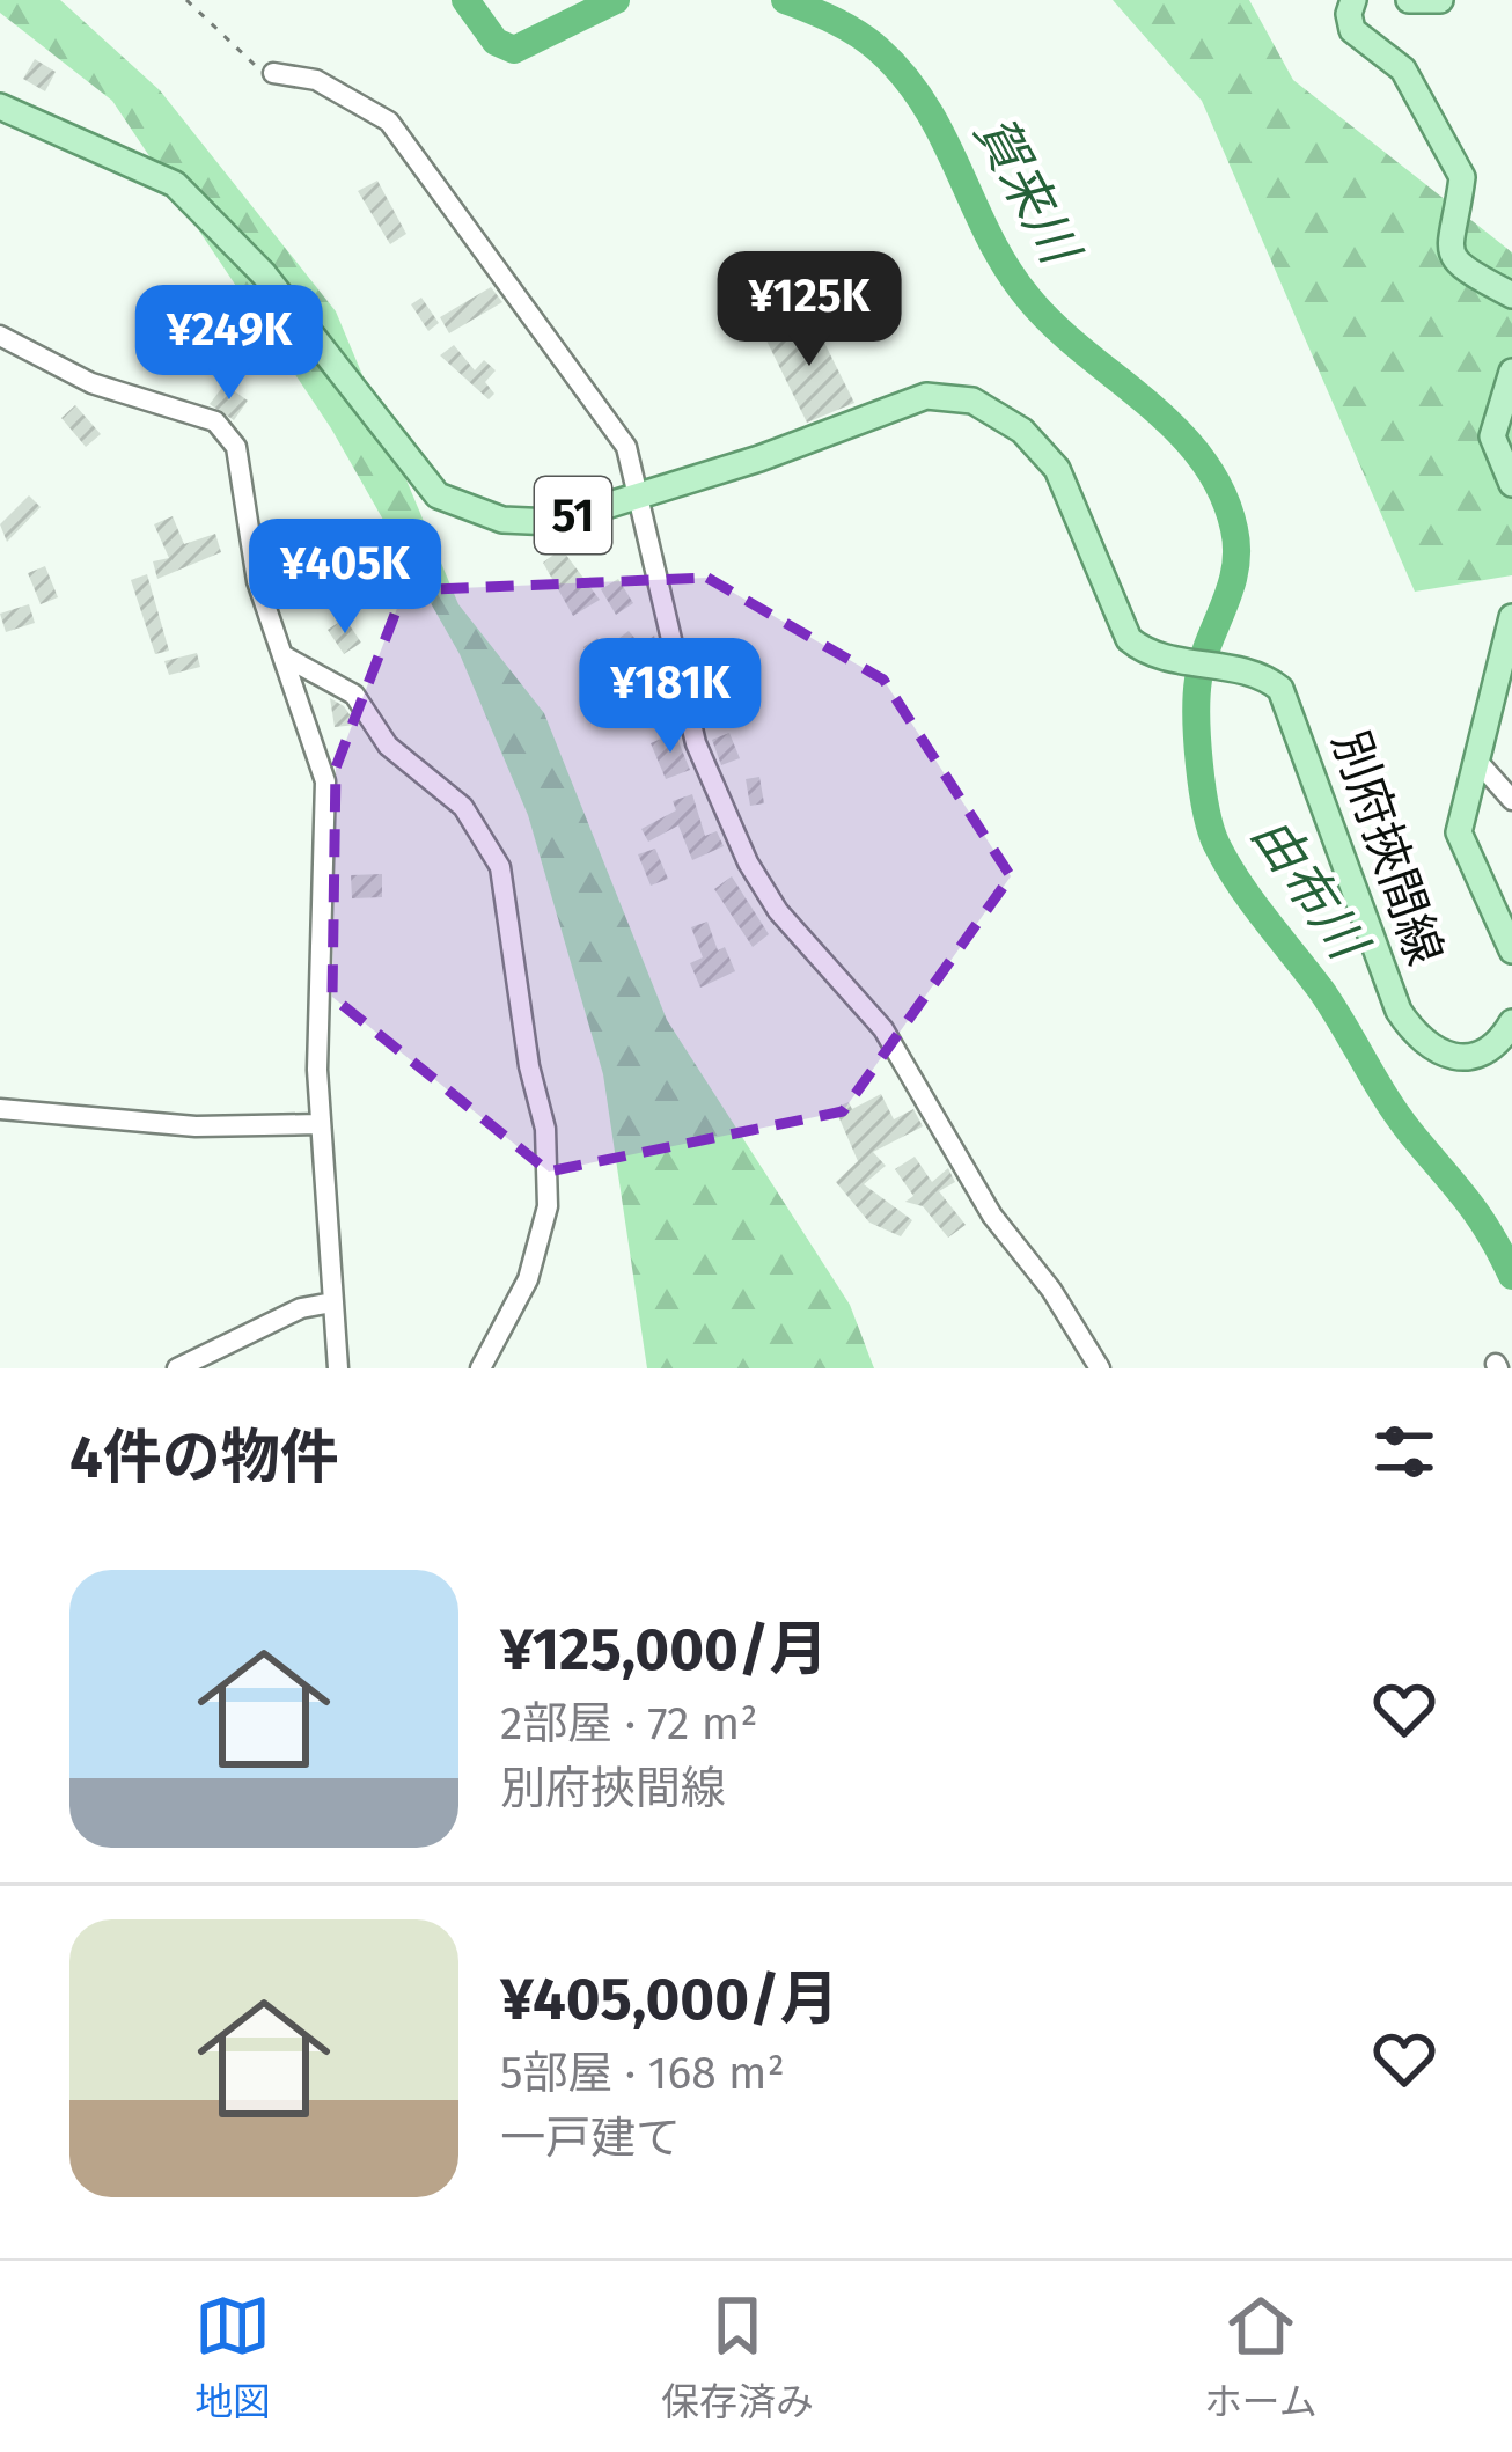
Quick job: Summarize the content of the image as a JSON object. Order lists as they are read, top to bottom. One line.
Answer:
{"streets":{"main road":["51","別府挾間線"]},"water":["賀来川","由布川"],"page":{"price":["¥125K","¥249K","¥405K","¥181K"],"heading":"4件の物件","list":[{"name":"¥125,000/月","note":"2部屋 · 72 m² · 別府挾間線"},{"name":"¥405,000/月","note":"5部屋 · 168 m² · 一戸建て"}],"tabs":["地図","保存済み","ホーム"]}}
